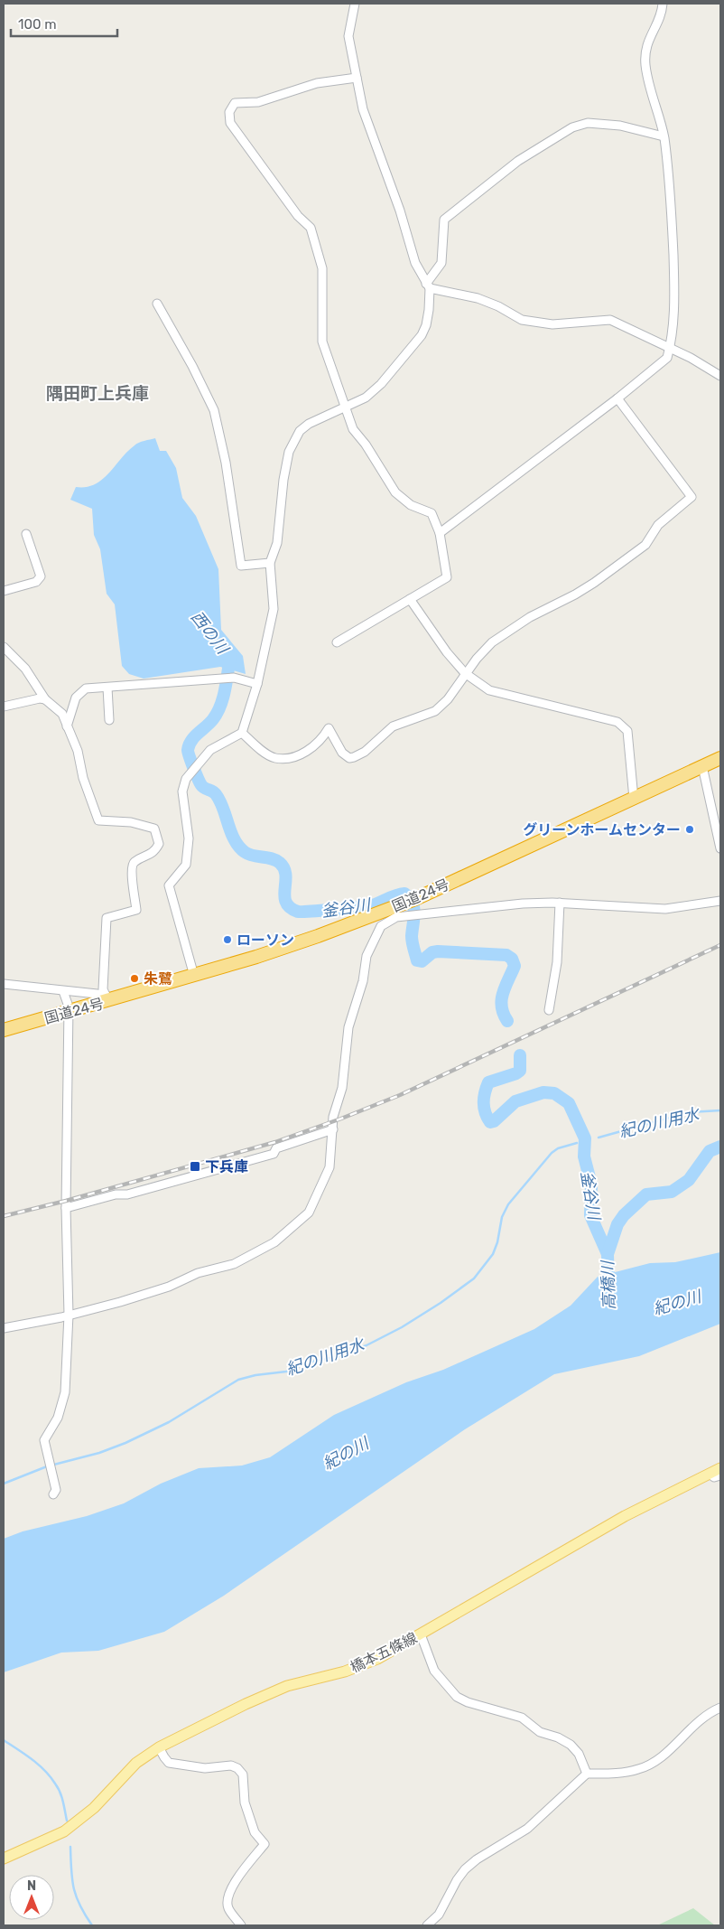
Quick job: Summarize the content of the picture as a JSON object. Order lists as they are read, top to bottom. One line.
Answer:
{"streets":{"highway":["国道24号"],"main road":["橋本五條線"]},"districts":["隅田町上兵庫"],"water":["西の川","釜谷川","紀の川用水","高橋川","紀の川"],"places":{"other":["グリーンホームセンター","ローソン","朱鷺"],"transit":["下兵庫"]},"scale_bar":"100 m","north":"top"}
